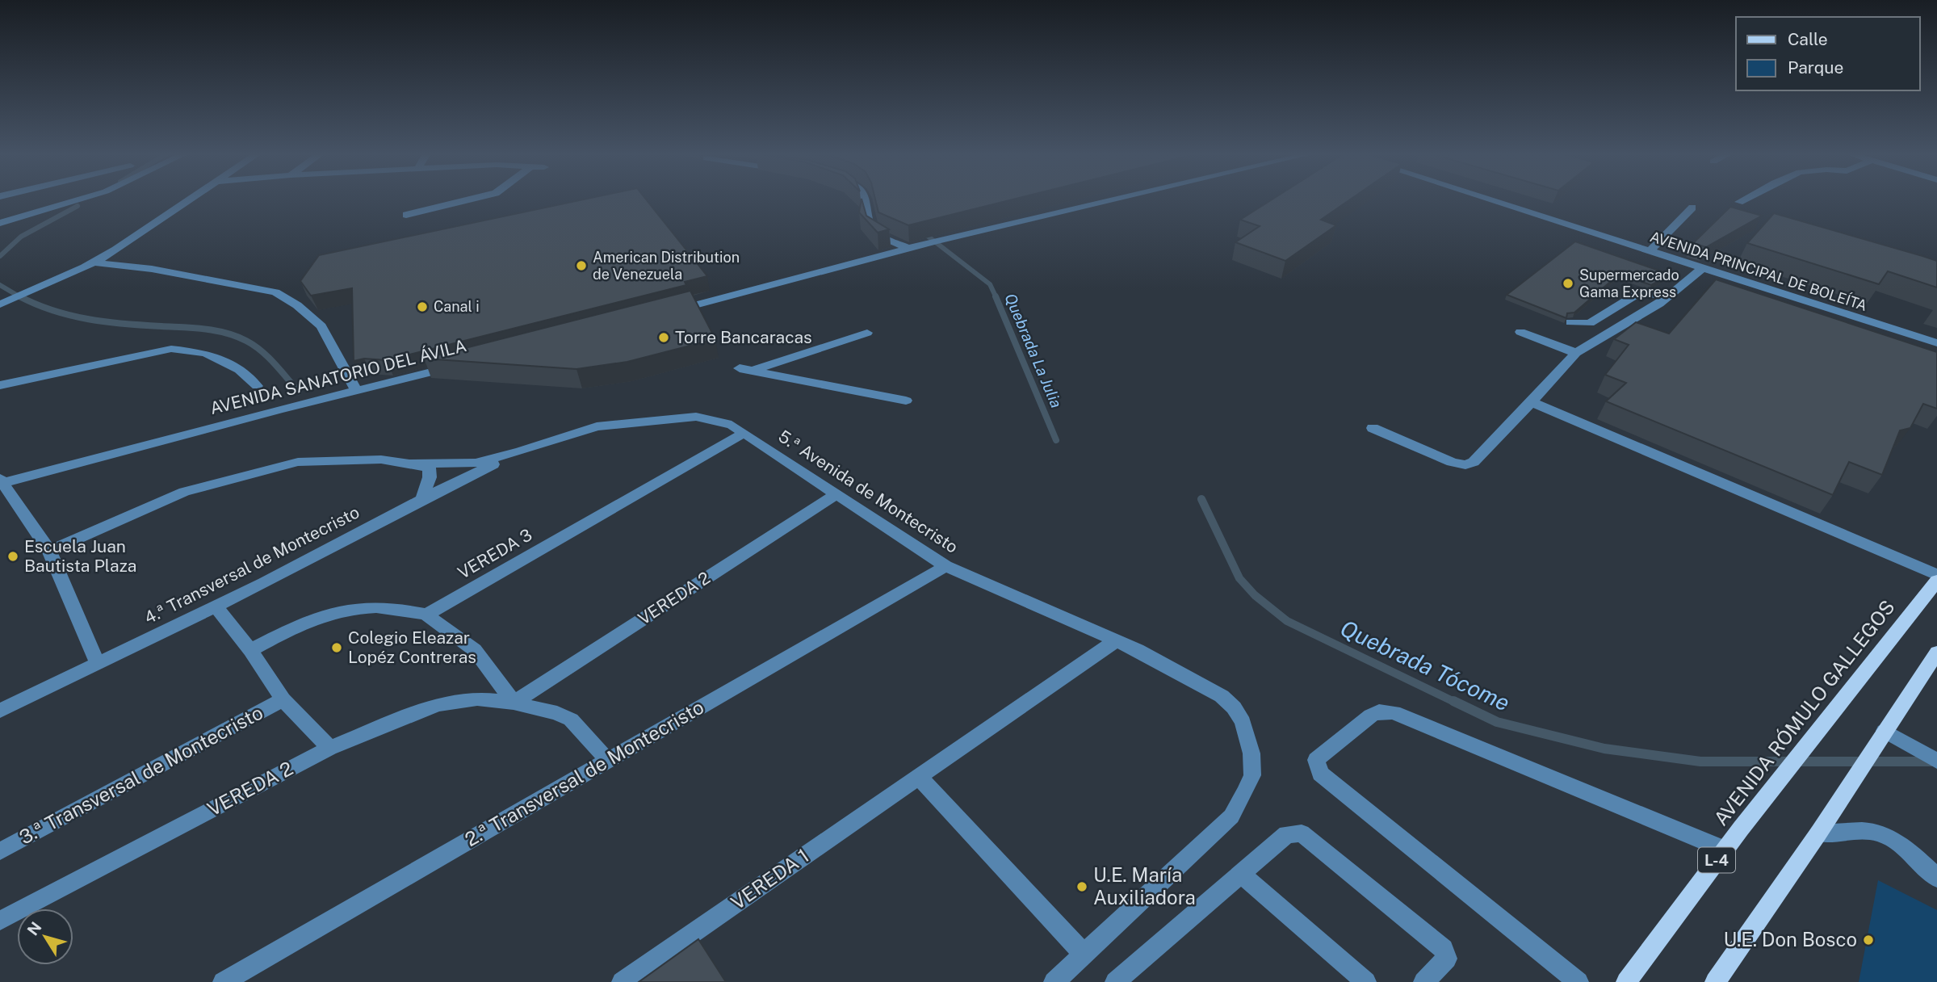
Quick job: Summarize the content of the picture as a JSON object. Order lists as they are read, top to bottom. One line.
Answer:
{"streets":{"main road":["AVENIDA RÓMULO GALLEGOS","L-4"],"street":["AVENIDA PRINCIPAL DE BOLEÍTA","AVENIDA SANATORIO DEL ÁVILA","5.ª Avenida de Montecristo","VEREDA 3","4.ª Transversal de Montecristo","VEREDA 2","2.ª Transversal de Montecristo","3.ª Transversal de Montecristo","VEREDA 1"]},"crossings":[["5.ª Avenida de Montecristo","VEREDA 3"],["5.ª Avenida de Montecristo","4.ª Transversal de Montecristo"],["5.ª Avenida de Montecristo","VEREDA 2"],["5.ª Avenida de Montecristo","2.ª Transversal de Montecristo"],["5.ª Avenida de Montecristo","VEREDA 1"],["VEREDA 2","2.ª Transversal de Montecristo"]],"water":["Quebrada La Julia","Quebrada Tócome"],"places":["American Distribution de Venezuela","Supermercado Gama Express","Canal i","Torre Bancaracas","Escuela Juan Bautista Plaza","Colegio Eleazar Lopéz Contreras","U.E. María Auxiliadora","U.E. Don Bosco"],"legend":["Calle","Parque"],"north":"top left"}
